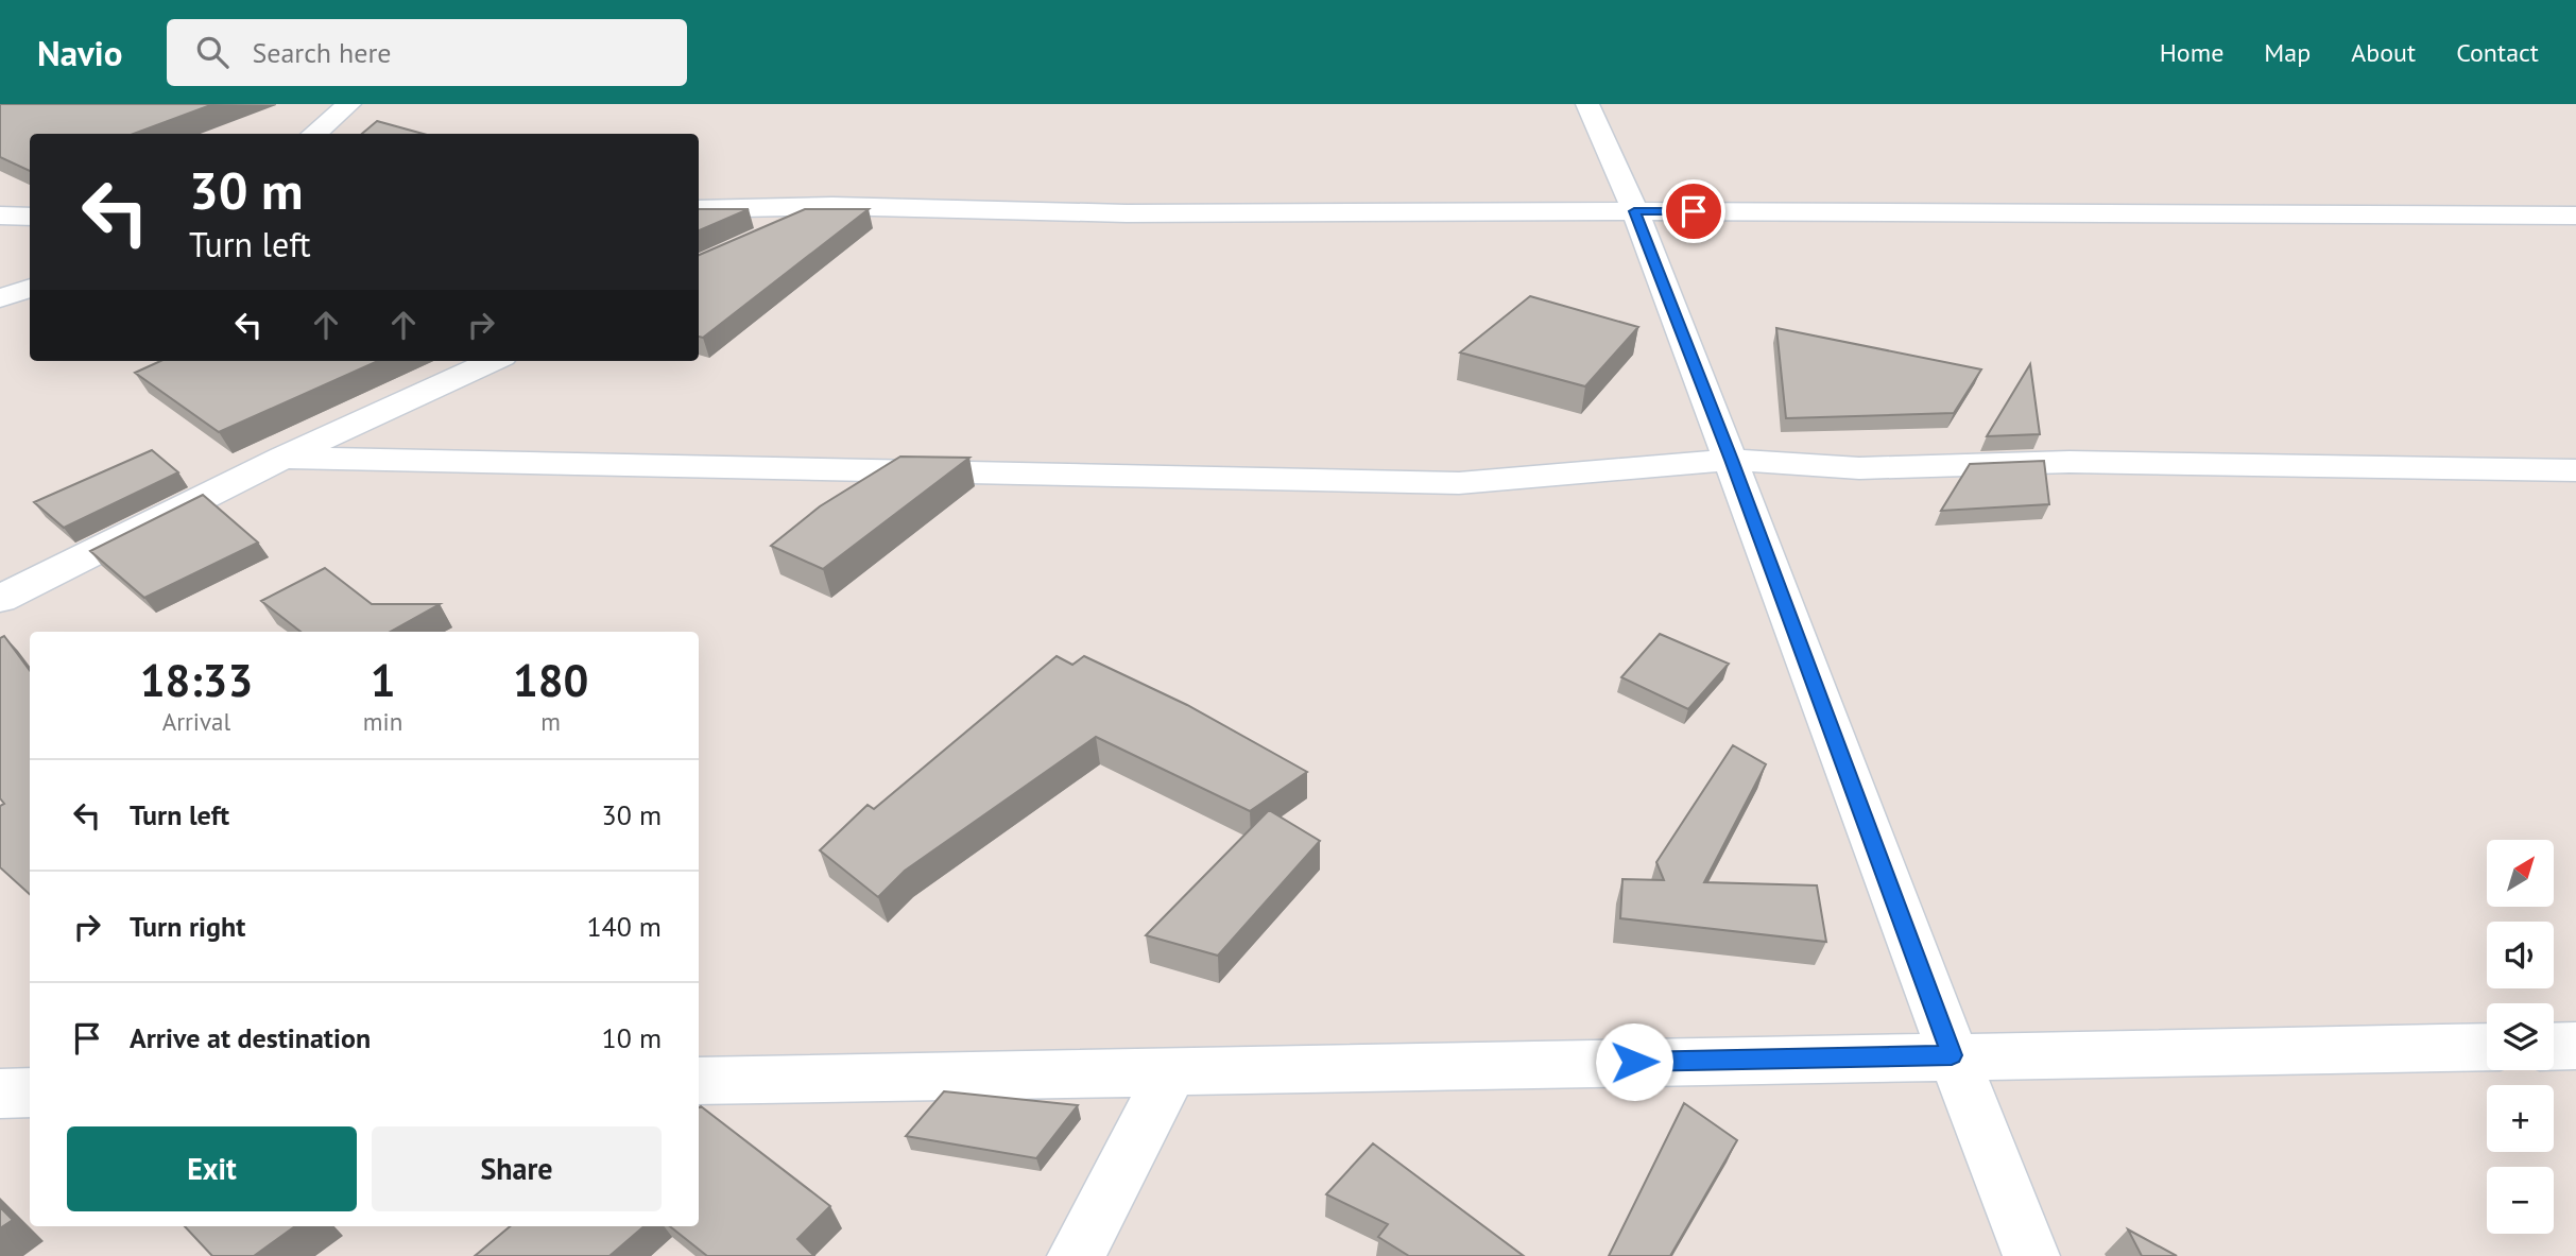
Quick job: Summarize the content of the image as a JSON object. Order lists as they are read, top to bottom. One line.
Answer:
{"north":"top right","page":{"header":"Navio","search":"Search here","nav":["Home","Map","About","Contact"],"turn":["30 m","Turn left"],"eta":["18:33","Arrival","1","min","180","m"],"list":[{"name":"Turn left","value":"30 m"},{"name":"Turn right","value":"140 m"},{"name":"Arrive at destination","value":"10 m"}],"map_buttons":["+","−"],"buttons":["Exit","Share"]}}
